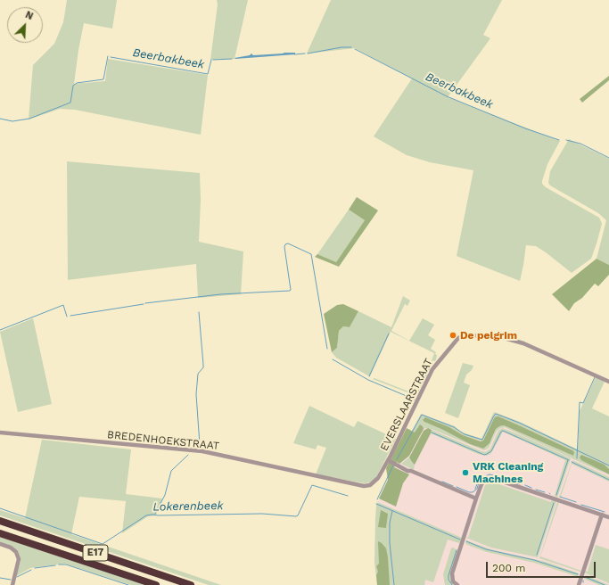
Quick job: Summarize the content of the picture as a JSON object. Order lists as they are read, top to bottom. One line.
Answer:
{"streets":{"highway":["E17"],"street":["EVERSLAARSTRAAT","BREDENHOEKSTRAAT"]},"crossings":[["EVERSLAARSTRAAT","BREDENHOEKSTRAAT"]],"water":["Beerbakbeek","Lokerenbeek"],"places":["De pelgrim","VRK Cleaning Machines"],"scale_bar":"200 m","north":"top right"}
